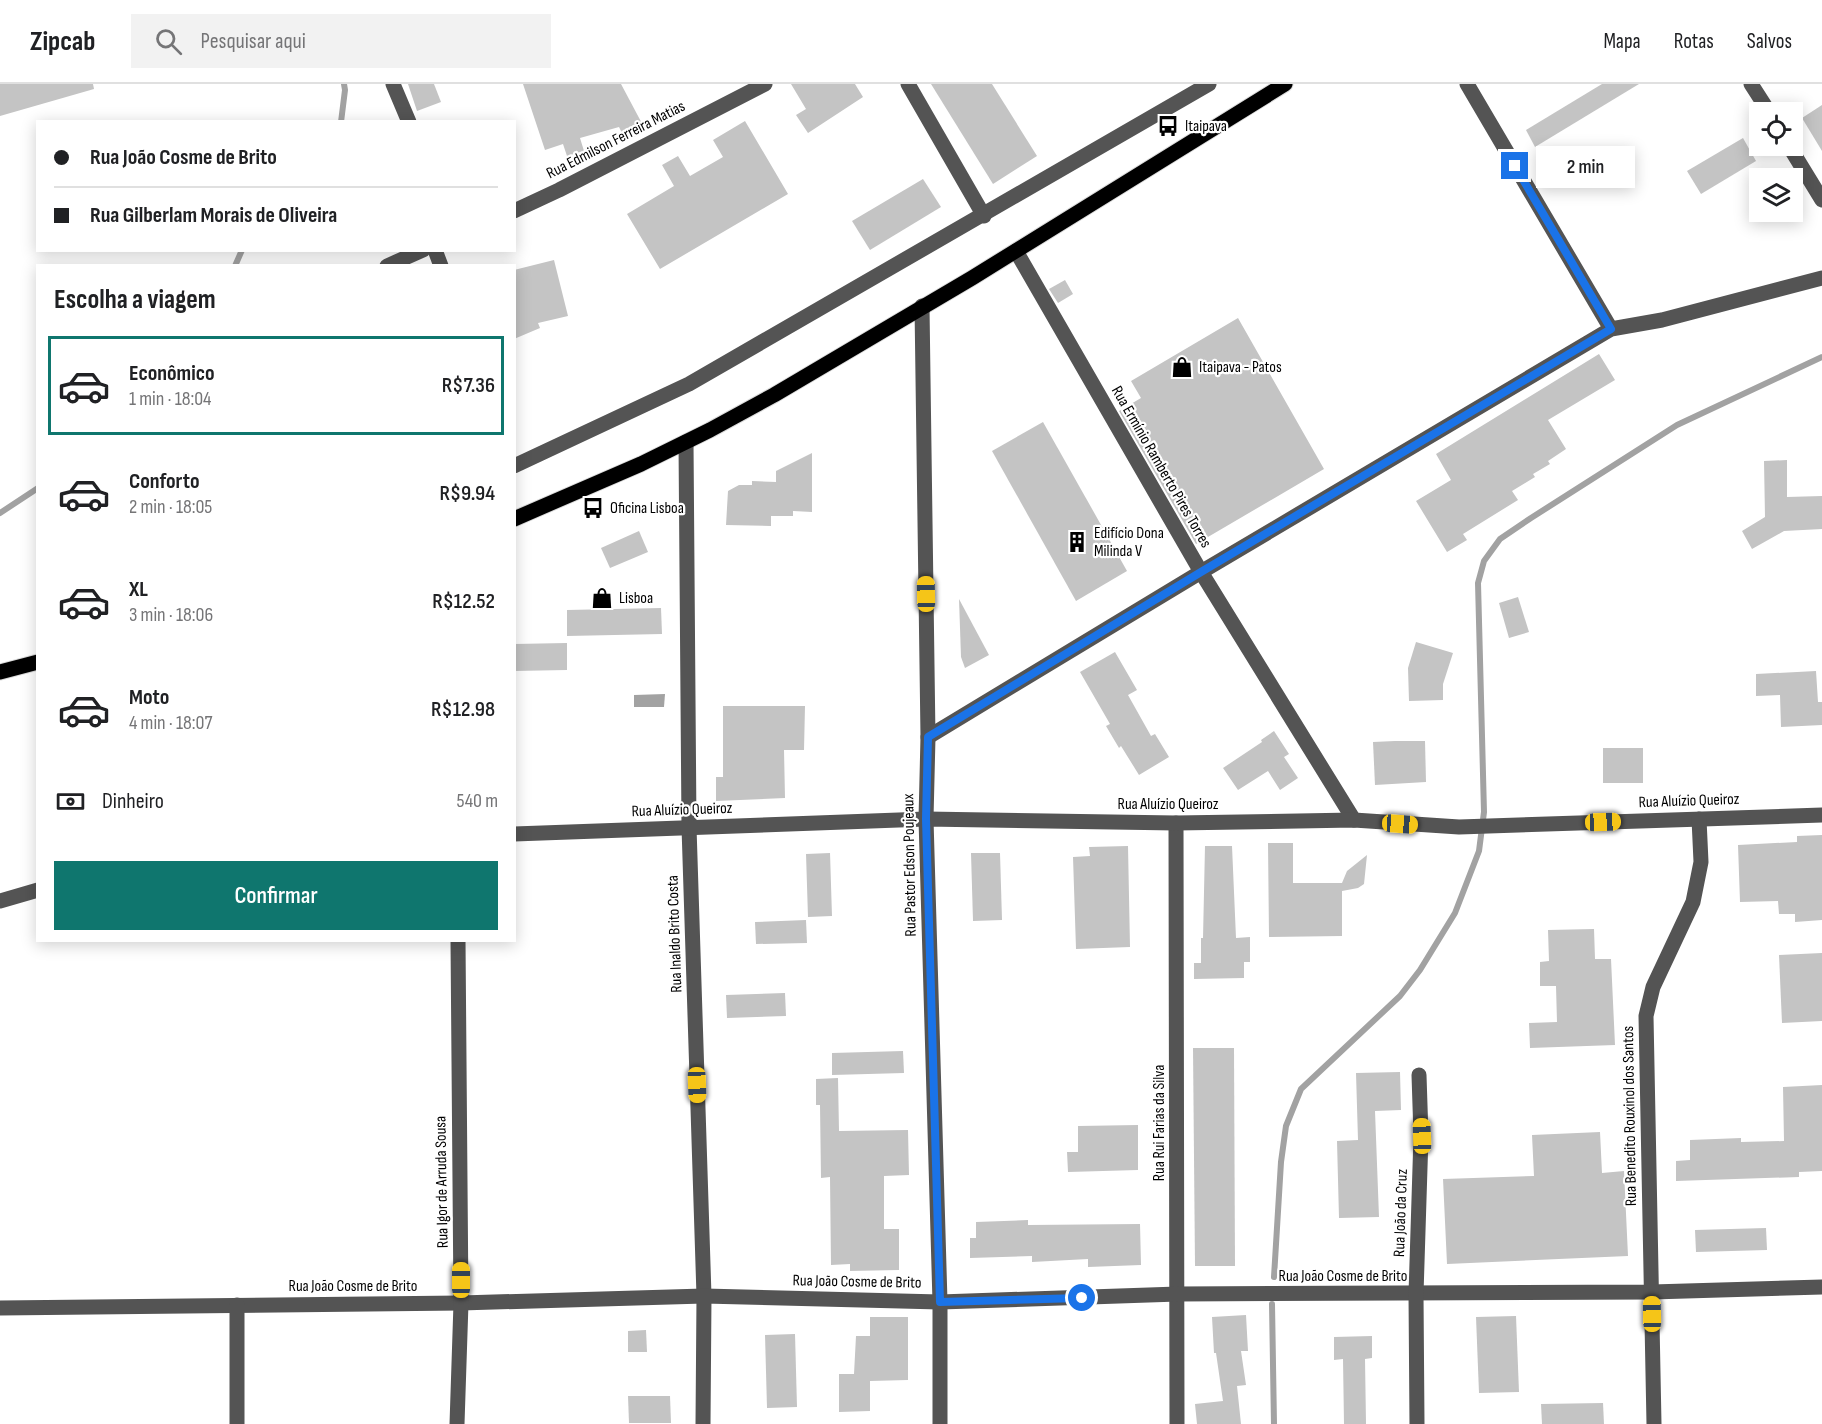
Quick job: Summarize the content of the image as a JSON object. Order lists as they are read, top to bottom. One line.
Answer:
{"streets":{"street":["Rua Edmilson Ferreira Matias","Rua Ermínio Ramberto Pires Torres","Rua Aluízio Queiroz","Rua Pastor Edson Poujeaux","Rua Inaldo Brito Costa","Rua Benedito Rouxinol dos Santos","Rua Rui Farias da Silva","Rua Igor de Arruda Sousa","Rua João da Cruz","Rua João Cosme de Brito"]},"crossings":[["Rua Ermínio Ramberto Pires Torres","Rua Aluízio Queiroz"],["Rua Aluízio Queiroz","Rua Pastor Edson Poujeaux"],["Rua Aluízio Queiroz","Rua Inaldo Brito Costa"],["Rua Aluízio Queiroz","Rua Benedito Rouxinol dos Santos"],["Rua Aluízio Queiroz","Rua Rui Farias da Silva"],["Rua Pastor Edson Poujeaux","Rua João Cosme de Brito"],["Rua Inaldo Brito Costa","Rua João Cosme de Brito"],["Rua Benedito Rouxinol dos Santos","Rua João Cosme de Brito"],["Rua Rui Farias da Silva","Rua João Cosme de Brito"],["Rua Igor de Arruda Sousa","Rua João Cosme de Brito"],["Rua João da Cruz","Rua João Cosme de Brito"]],"places":{"bus stop":["Itaipava","Oficina Lisboa"],"shop":["Itaipava - Patos","Lisboa"],"building":["Edifício Dona Milinda V"]},"page":{"header":"Zipcab","search":"Pesquisar aqui","nav":["Mapa","Rotas","Salvos"],"banner":["Rua João Cosme de Brito","Rua Gilberlam Morais de Oliveira"],"bubble":"2 min","heading":"Escolha a viagem","list":[{"name":"Econômico","note":"1 min · 18:04","value":"R$7.36"},{"name":"Conforto","note":"2 min · 18:05","value":"R$9.94"},{"name":"XL","note":"3 min · 18:06","value":"R$12.52"},{"name":"Moto","note":"4 min · 18:07","value":"R$12.98"}],"pay":["Dinheiro","540 m"],"buttons":"Confirmar"}}
